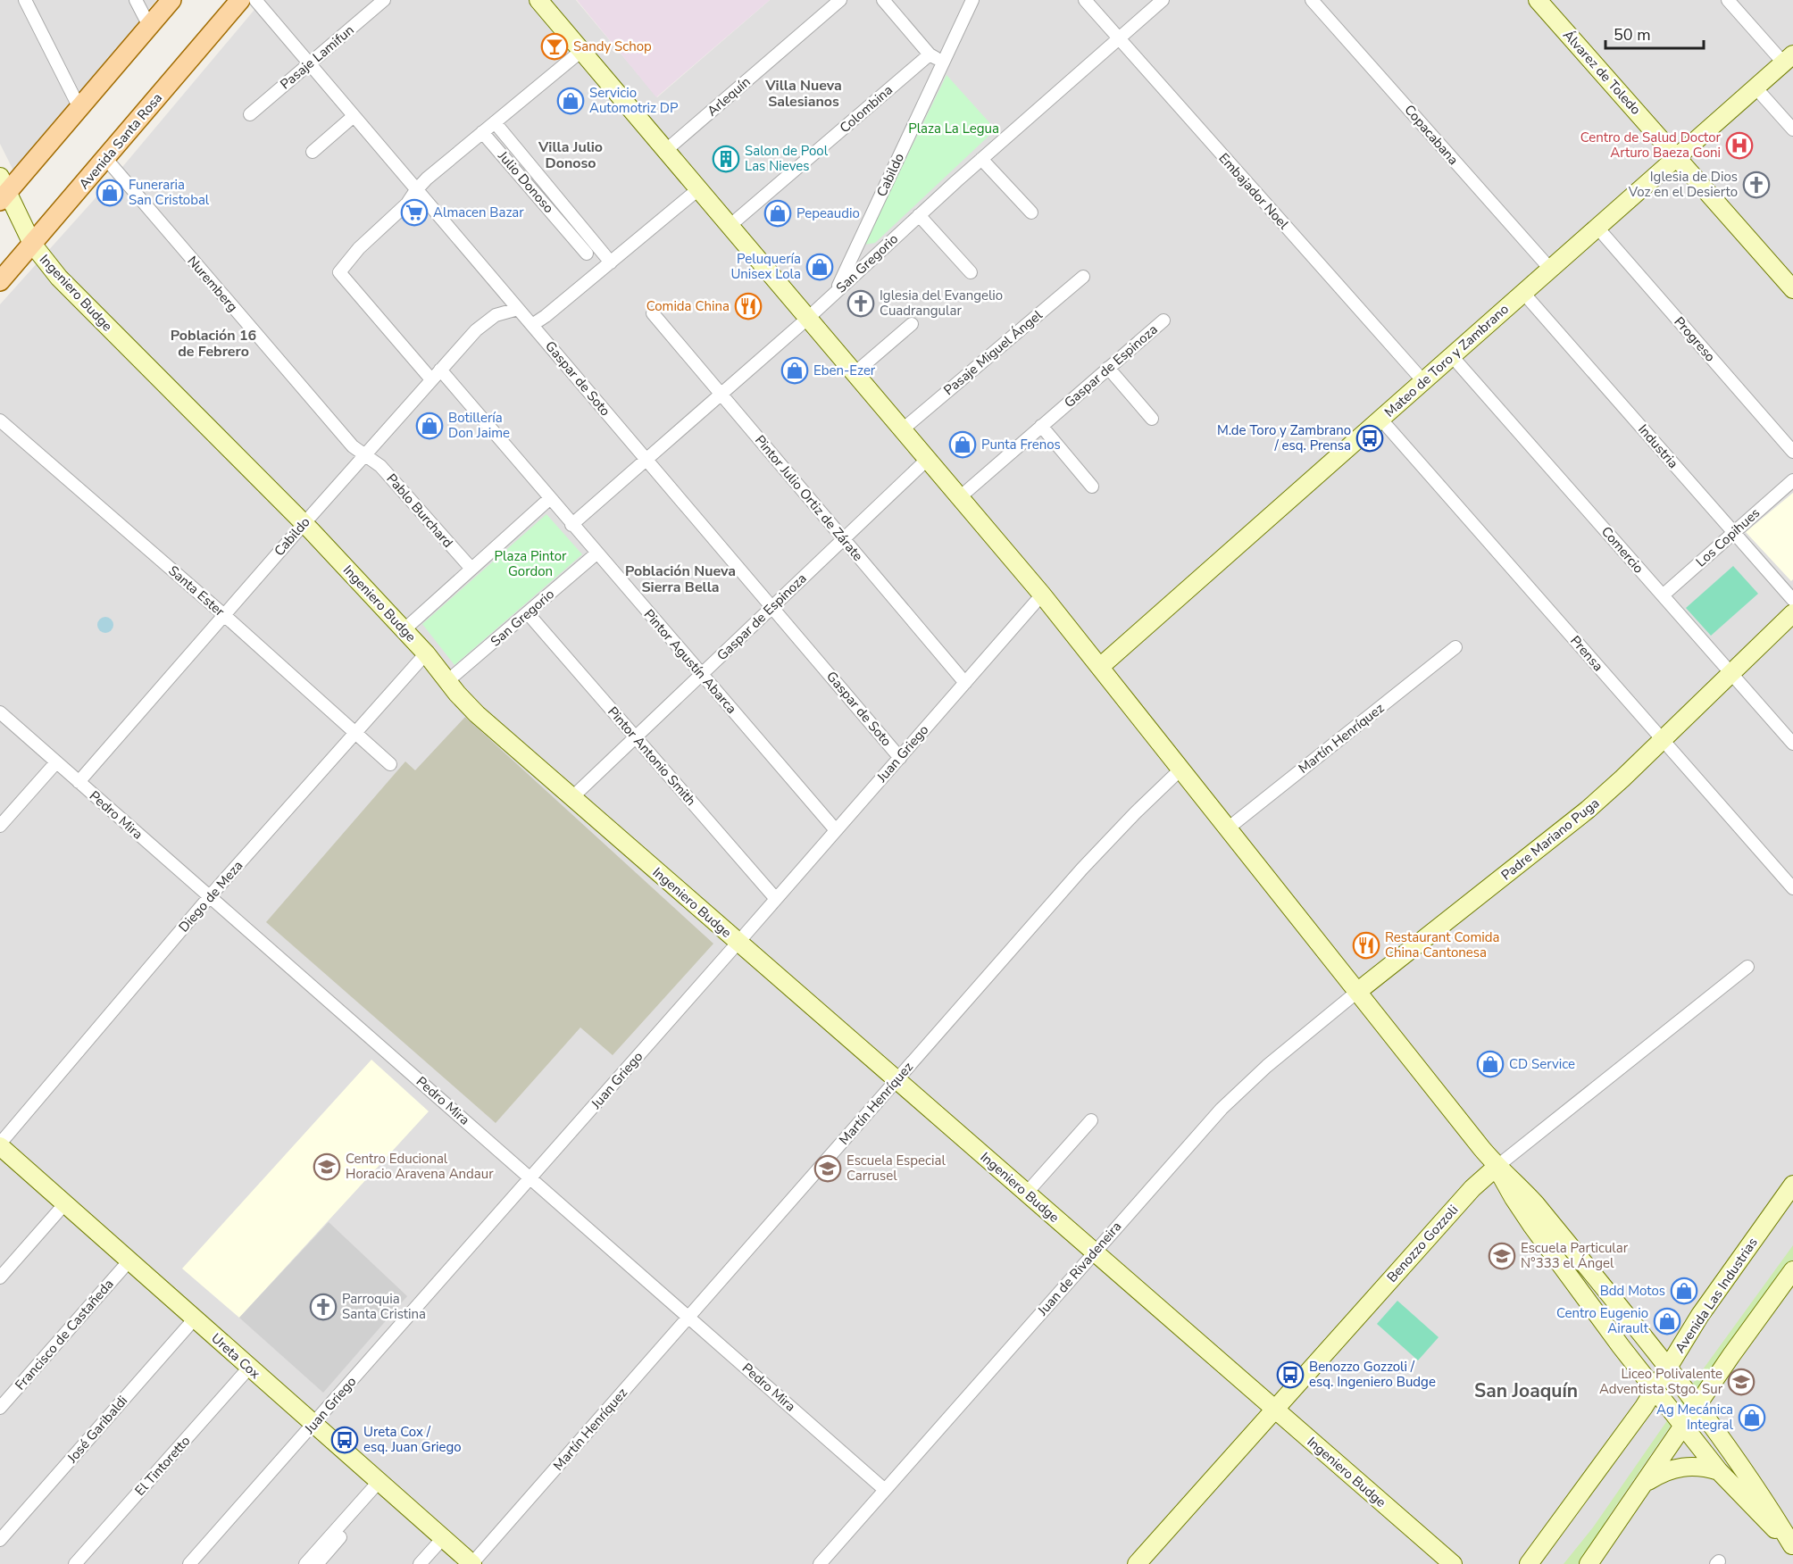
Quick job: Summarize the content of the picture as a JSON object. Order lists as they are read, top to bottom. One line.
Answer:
{"streets":{"main road":["Avenida Santa Rosa"],"street":["Pasaje Lamifun","Álvarez de Toledo","Arlequín","Colombina","Copacabana","Cabildo","Julio Donoso","Embajador Noel","San Gregorio","Nuremberg","Ingeniero Budge","Progreso","Pasaje Miguel Ángel","Mateo de Toro y Zambrano","Gaspar de Espinoza","Gaspar de Soto","Industria","Pintor Julio Ortiz de Zárate","Pablo Burchard","Los Copihues","Comercio","Santa Ester","Prensa","Pintor Agustín Abarca","Martín Henríquez","Juan Griego","Pintor Antonio Smith","Pedro Mira","Padre Mariano Puga","Diego de Meza","Benozzo Gozzoli","Juan de Rivadeneira","Avenida Las Industrias","Francisco de Castañeda","Ureta Cox","José Garibaldi","El Tintoretto"]},"crossings":[["Pasaje Lamifun","Gaspar de Soto"],["Álvarez de Toledo","Mateo de Toro y Zambrano"],["Copacabana","Mateo de Toro y Zambrano"],["Avenida Santa Rosa","Nuremberg"],["Avenida Santa Rosa","Ingeniero Budge"],["Cabildo","San Gregorio"],["Cabildo","Nuremberg"],["Cabildo","Ingeniero Budge"],["Cabildo","Gaspar de Soto"],["Cabildo","Pablo Burchard"],["Cabildo","Santa Ester"],["Cabildo","Pintor Agustín Abarca"],["Cabildo","Pedro Mira"],["Embajador Noel","San Gregorio"],["Embajador Noel","Mateo de Toro y Zambrano"],["San Gregorio","Ingeniero Budge"],["San Gregorio","Gaspar de Soto"],["San Gregorio","Pintor Julio Ortiz de Zárate"],["San Gregorio","Pintor Agustín Abarca"],["San Gregorio","Pintor Antonio Smith"],["Nuremberg","Pablo Burchard"],["Ingeniero Budge","Gaspar de Espinoza"],["Ingeniero Budge","Martín Henríquez"],["Ingeniero Budge","Juan Griego"],["Ingeniero Budge","Diego de Meza"],["Ingeniero Budge","Benozzo Gozzoli"],["Ingeniero Budge","Juan de Rivadeneira"],["Progreso","Mateo de Toro y Zambrano"],["Mateo de Toro y Zambrano","Industria"],["Mateo de Toro y Zambrano","Comercio"],["Mateo de Toro y Zambrano","Prensa"],["Gaspar de Espinoza","Gaspar de Soto"],["Gaspar de Espinoza","Pintor Julio Ortiz de Zárate"],["Gaspar de Espinoza","Pintor Agustín Abarca"],["Gaspar de Espinoza","Pintor Antonio Smith"],["Gaspar de Soto","Juan Griego"],["Industria","Los Copihues"],["Pintor Julio Ortiz de Zárate","Juan Griego"],["Los Copihues","Comercio"],["Comercio","Padre Mariano Puga"],["Santa Ester","Diego de Meza"],["Prensa","Padre Mariano Puga"],["Pintor Agustín Abarca","Juan Griego"],["Martín Henríquez","Pedro Mira"],["Martín Henríquez","Ureta Cox"],["Juan Griego","Pintor Antonio Smith"],["Juan Griego","Pedro Mira"],["Juan Griego","Ureta Cox"],["Pedro Mira","Diego de Meza"],["Pedro Mira","Juan de Rivadeneira"],["Padre Mariano Puga","Juan de Rivadeneira"],["Diego de Meza","Ureta Cox"],["Francisco de Castañeda","Ureta Cox"],["Ureta Cox","José Garibaldi"],["Ureta Cox","El Tintoretto"]],"districts":["Villa Nueva Salesianos","Villa Julio Donoso","Población 16 de Febrero","Población Nueva Sierra Bella","San Joaquín"],"parks":["Plaza La Legua","Plaza Pintor Gordon"],"places":{"bar":["Sandy Schop"],"shop":["Servicio Automotriz DP","Funeraria San Cristobal","Pepeaudio","Peluquería Unisex Lola","Eben-Ezer","Botillería Don Jaime","Punta Frenos","CD Service","Bdd Motos","Centro Eugenio Airault","Ag Mecánica Integral"],"hospital":["Centro de Salud Doctor Arturo Baeza Goni"],"building":["Salon de Pool Las Nieves"],"church":["Iglesia de Dios Voz en el Desierto","Iglesia del Evangelio Cuadrangular","Parroquia Santa Cristina"],"supermarket":["Almacen Bazar"],"restaurant":["Comida China","Restaurant Comida China Cantonesa"],"bus stop":["M.de Toro y Zambrano / esq. Prensa","Benozzo Gozzoli / esq. Ingeniero Budge","Ureta Cox / esq. Juan Griego"],"school or university":["Centro Educional Horacio Aravena Andaur","Escuela Especial Carrusel","Escuela Particular N°333 el Ángel","Liceo Polivalente Adventista Stgo. Sur"]},"scale_bar":"50 m"}
